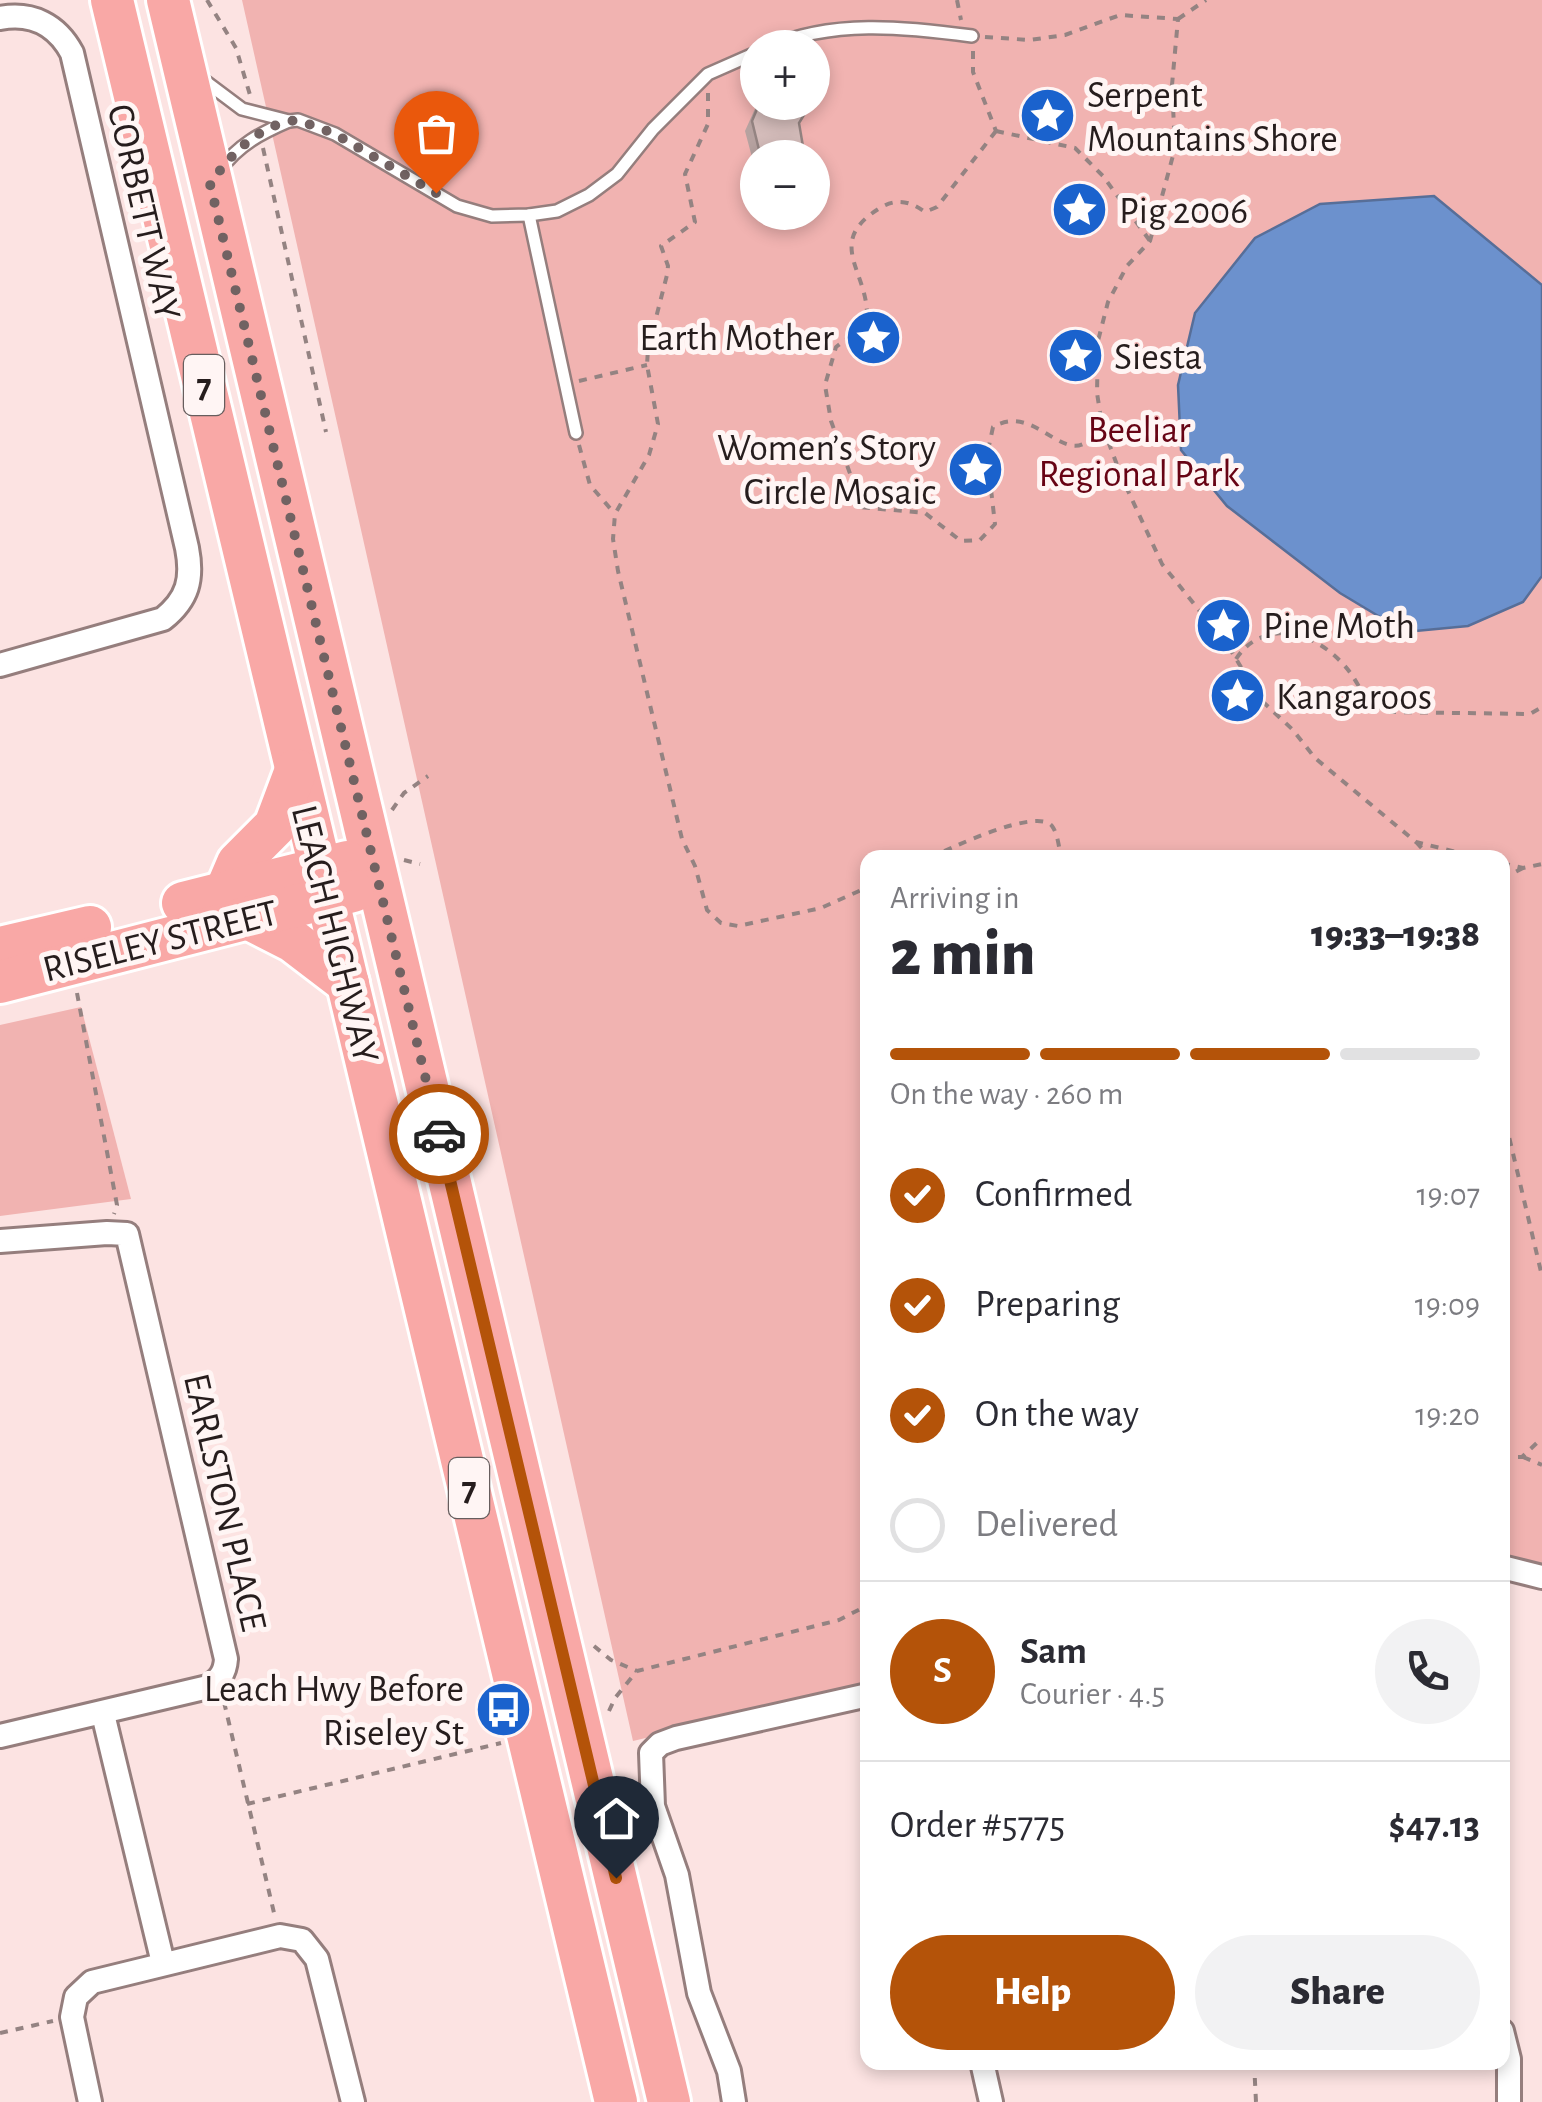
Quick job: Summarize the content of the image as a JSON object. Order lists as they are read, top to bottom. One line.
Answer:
{"streets":{"highway":["7","LEACH HIGHWAY","RISELEY STREET"],"street":["CORBETT WAY","EARLSTON PLACE"]},"crossings":[["LEACH HIGHWAY","RISELEY STREET"]],"parks":["Beeliar Regional Park"],"places":{"place":["Serpent Mountains Shore","Pig 2006","Earth Mother","Siesta","Women’s Story Circle Mosaic","Pine Moth","Kangaroos"],"bus stop":["Leach Hwy Before Riseley St"]},"page":{"map_buttons":["+","−"],"heading":["2 min","Arriving in","19:33–19:38"],"panel":["Sam","Courier · 4.5","Order #5775","$47.13"],"bar":"On the way · 260 m","list":[["Confirmed","19:07"],["Preparing","19:09"],["On the way","19:20"],"Delivered"],"round":"S","buttons":["Help","Share"]}}
